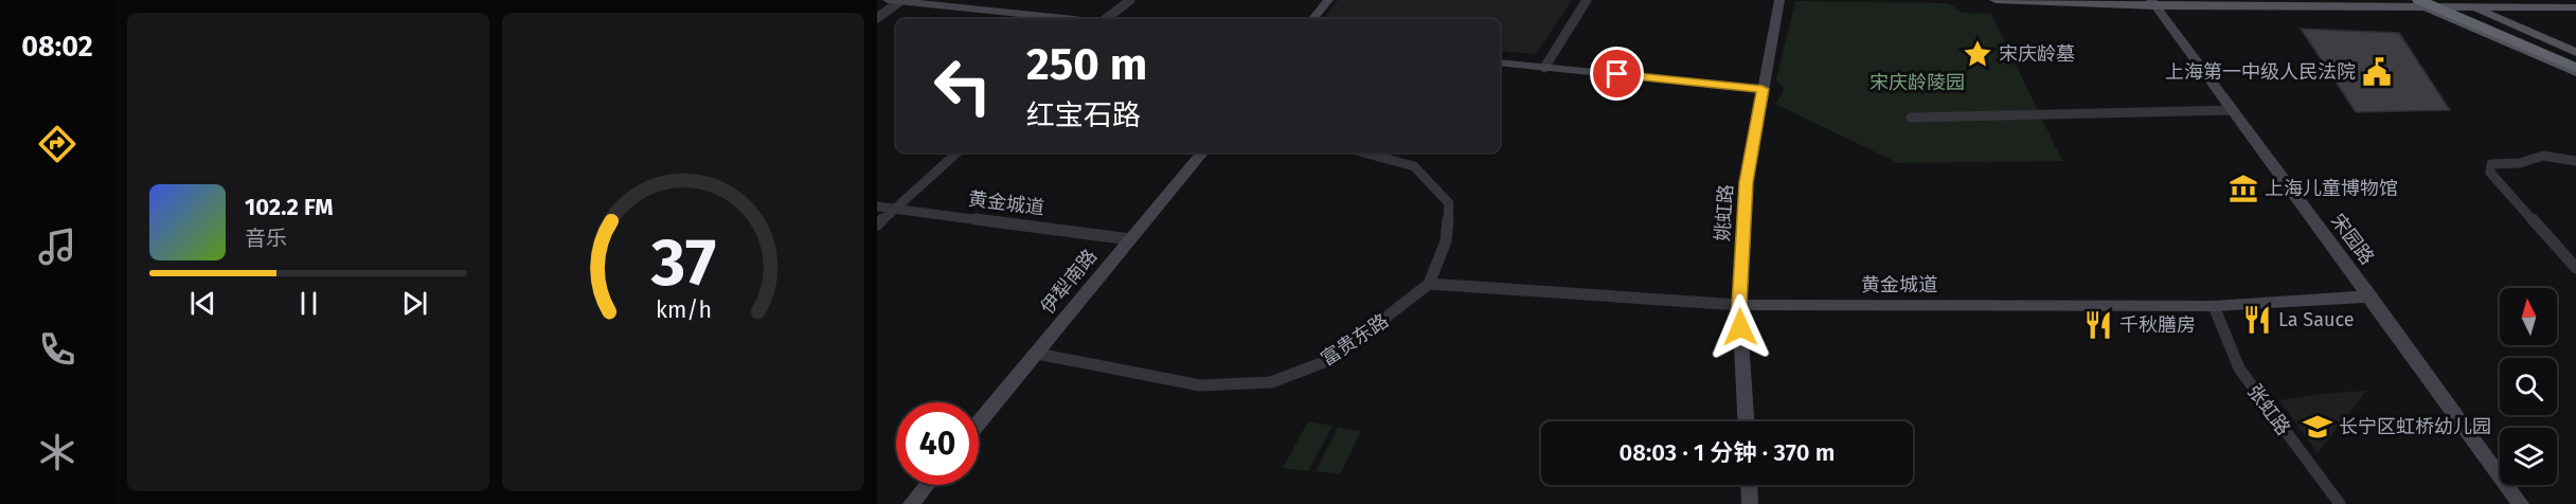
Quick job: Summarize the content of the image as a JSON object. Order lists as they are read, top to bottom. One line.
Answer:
{"streets":{"street":["黄金城道","姚虹路","宋园路","伊犁南路","富贵东路","张虹路"]},"crossings":[["黄金城道","姚虹路"],["黄金城道","宋园路"],["黄金城道","伊犁南路"],["黄金城道","富贵东路"],["黄金城道","张虹路"],["伊犁南路","富贵东路"]],"parks":["宋庆龄陵园"],"places":{"place":["宋庆龄墓"],"public building":["上海第一中级人民法院"],"museum":["上海儿童博物馆"],"restaurant":["La Sauce","千秋膳房"],"school or university":["长宁区虹桥幼儿园"]},"north":"top","page":{"tabs":"08:02","turn":["250 m","红宝石路"],"song":["102.2 FM","音乐"],"limit":"40","trip":"08:03 · 1 分钟 · 370 m","gauge":["37","km/h"]}}
